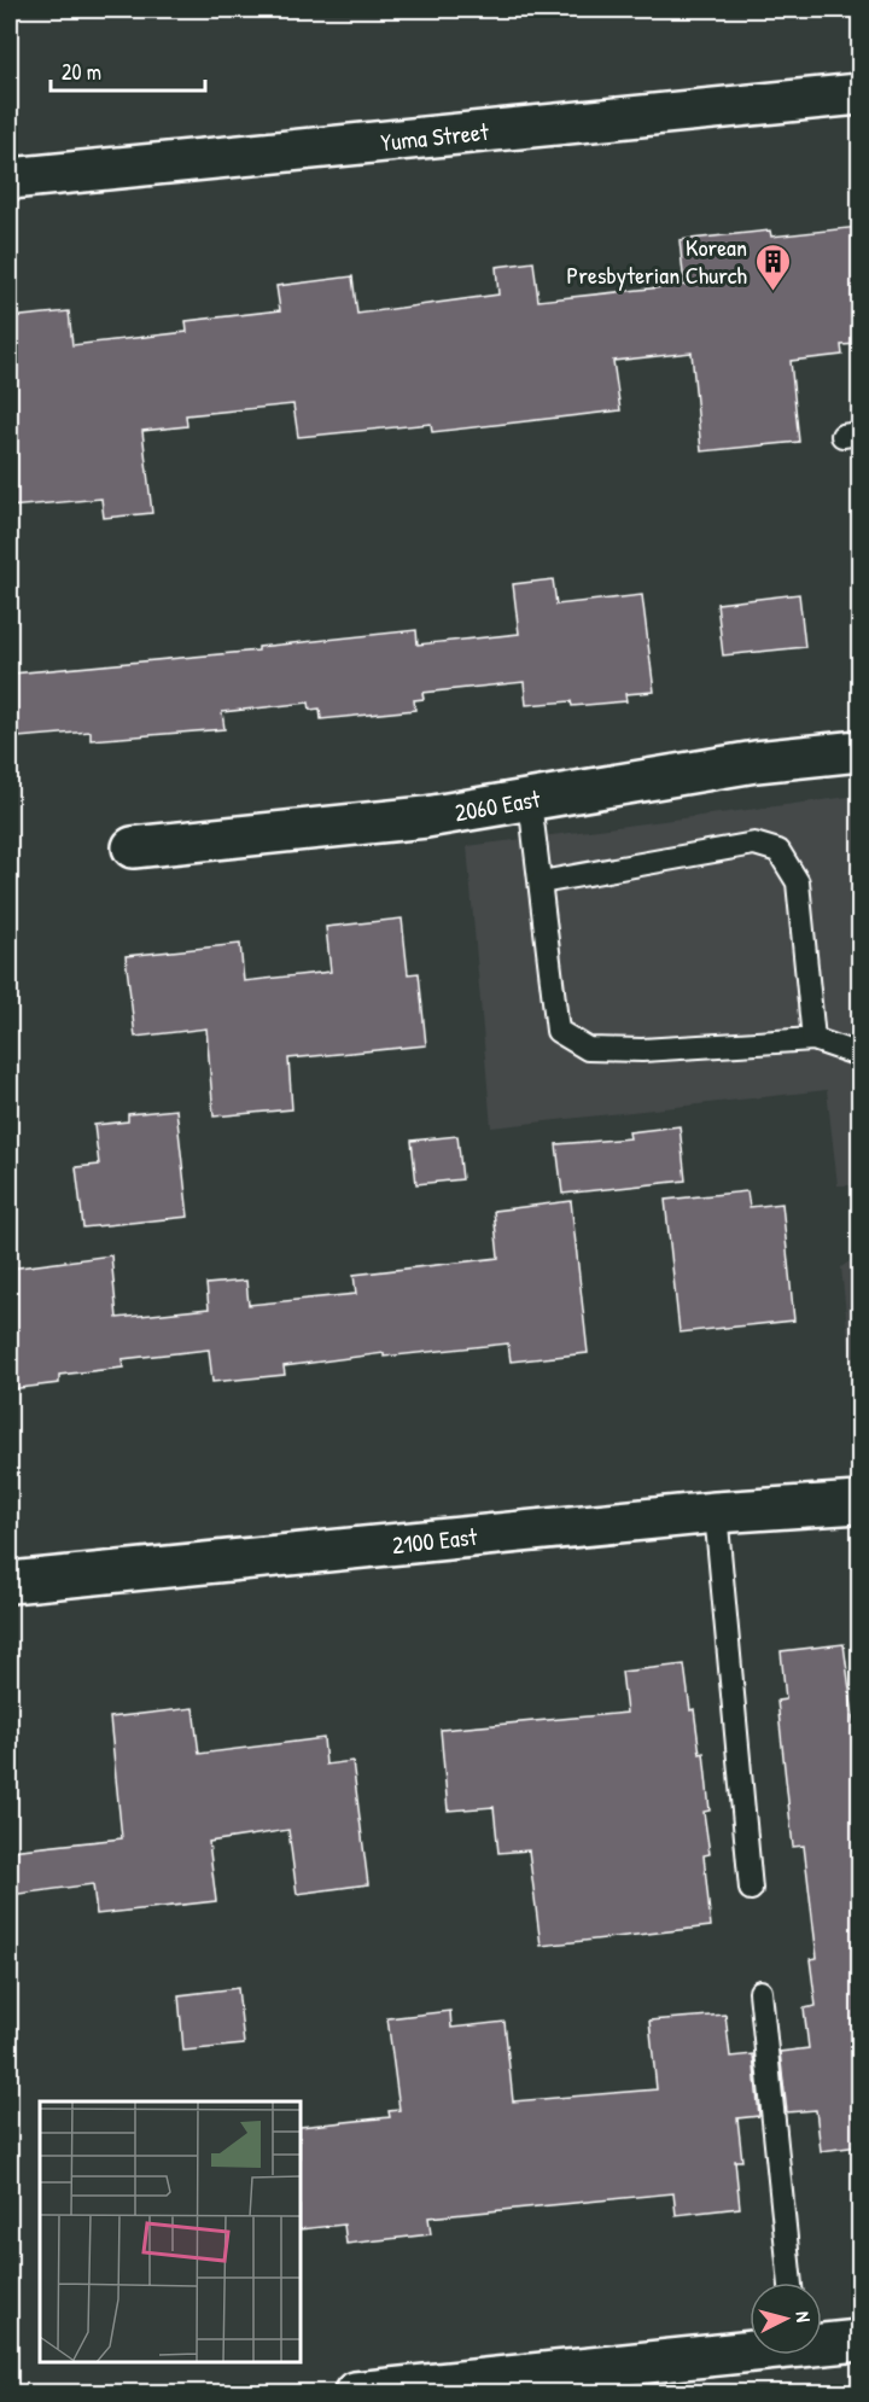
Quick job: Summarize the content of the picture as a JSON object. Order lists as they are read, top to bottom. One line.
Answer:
{"streets":{"street":["Yuma Street","2060 East","2100 East"]},"places":{"building":["Korean Presbyterian Church"]},"scale_bar":"20 m","north":"right"}
